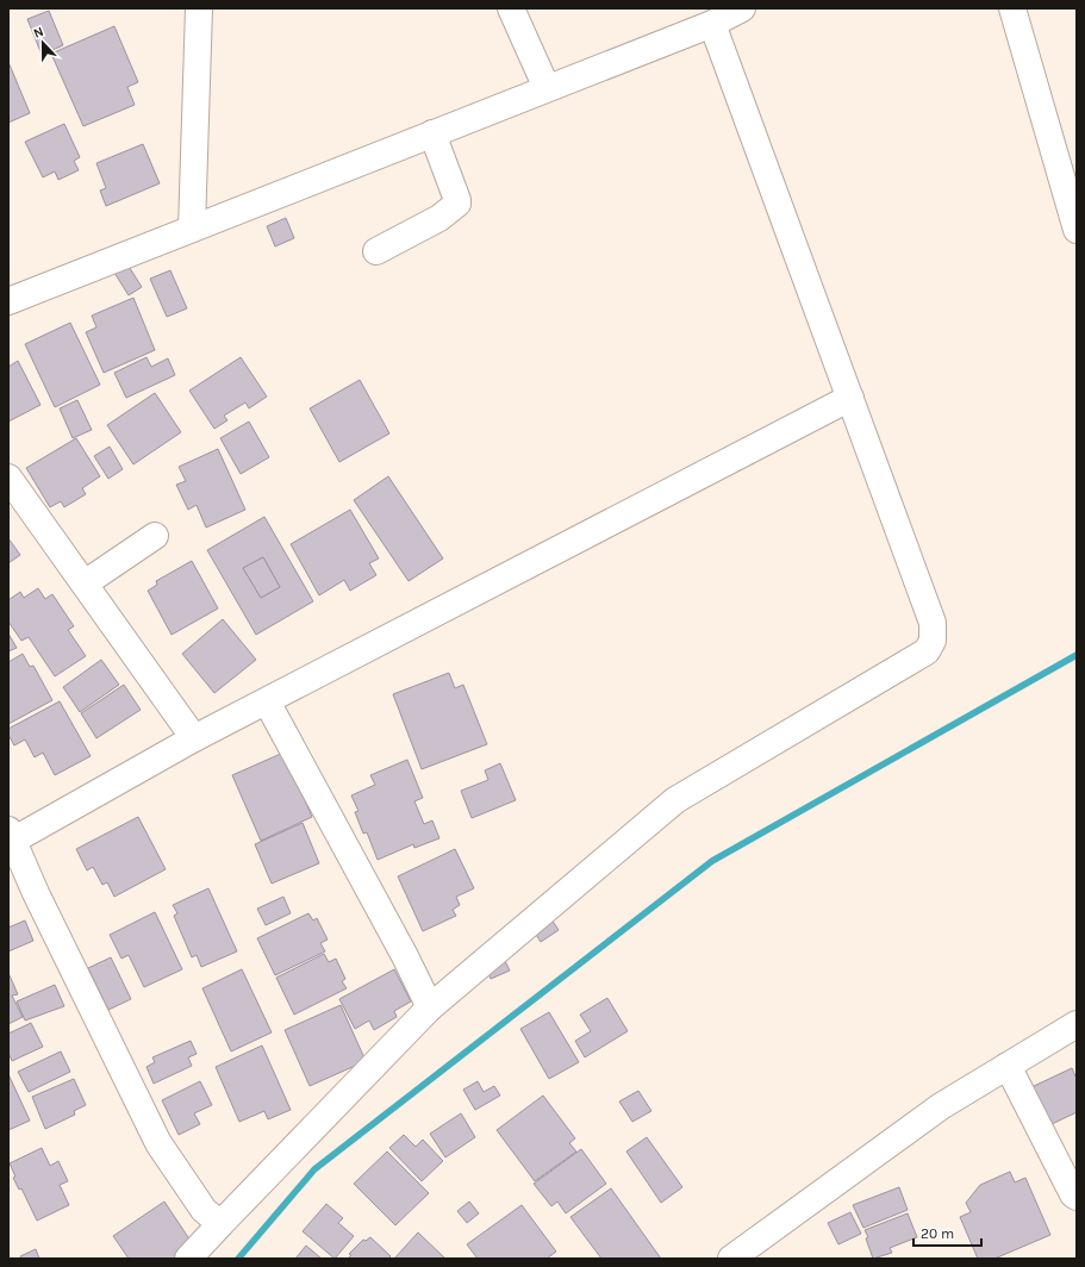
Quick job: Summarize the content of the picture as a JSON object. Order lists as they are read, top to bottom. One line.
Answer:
{"scale_bar":"20 m","north":"top"}
